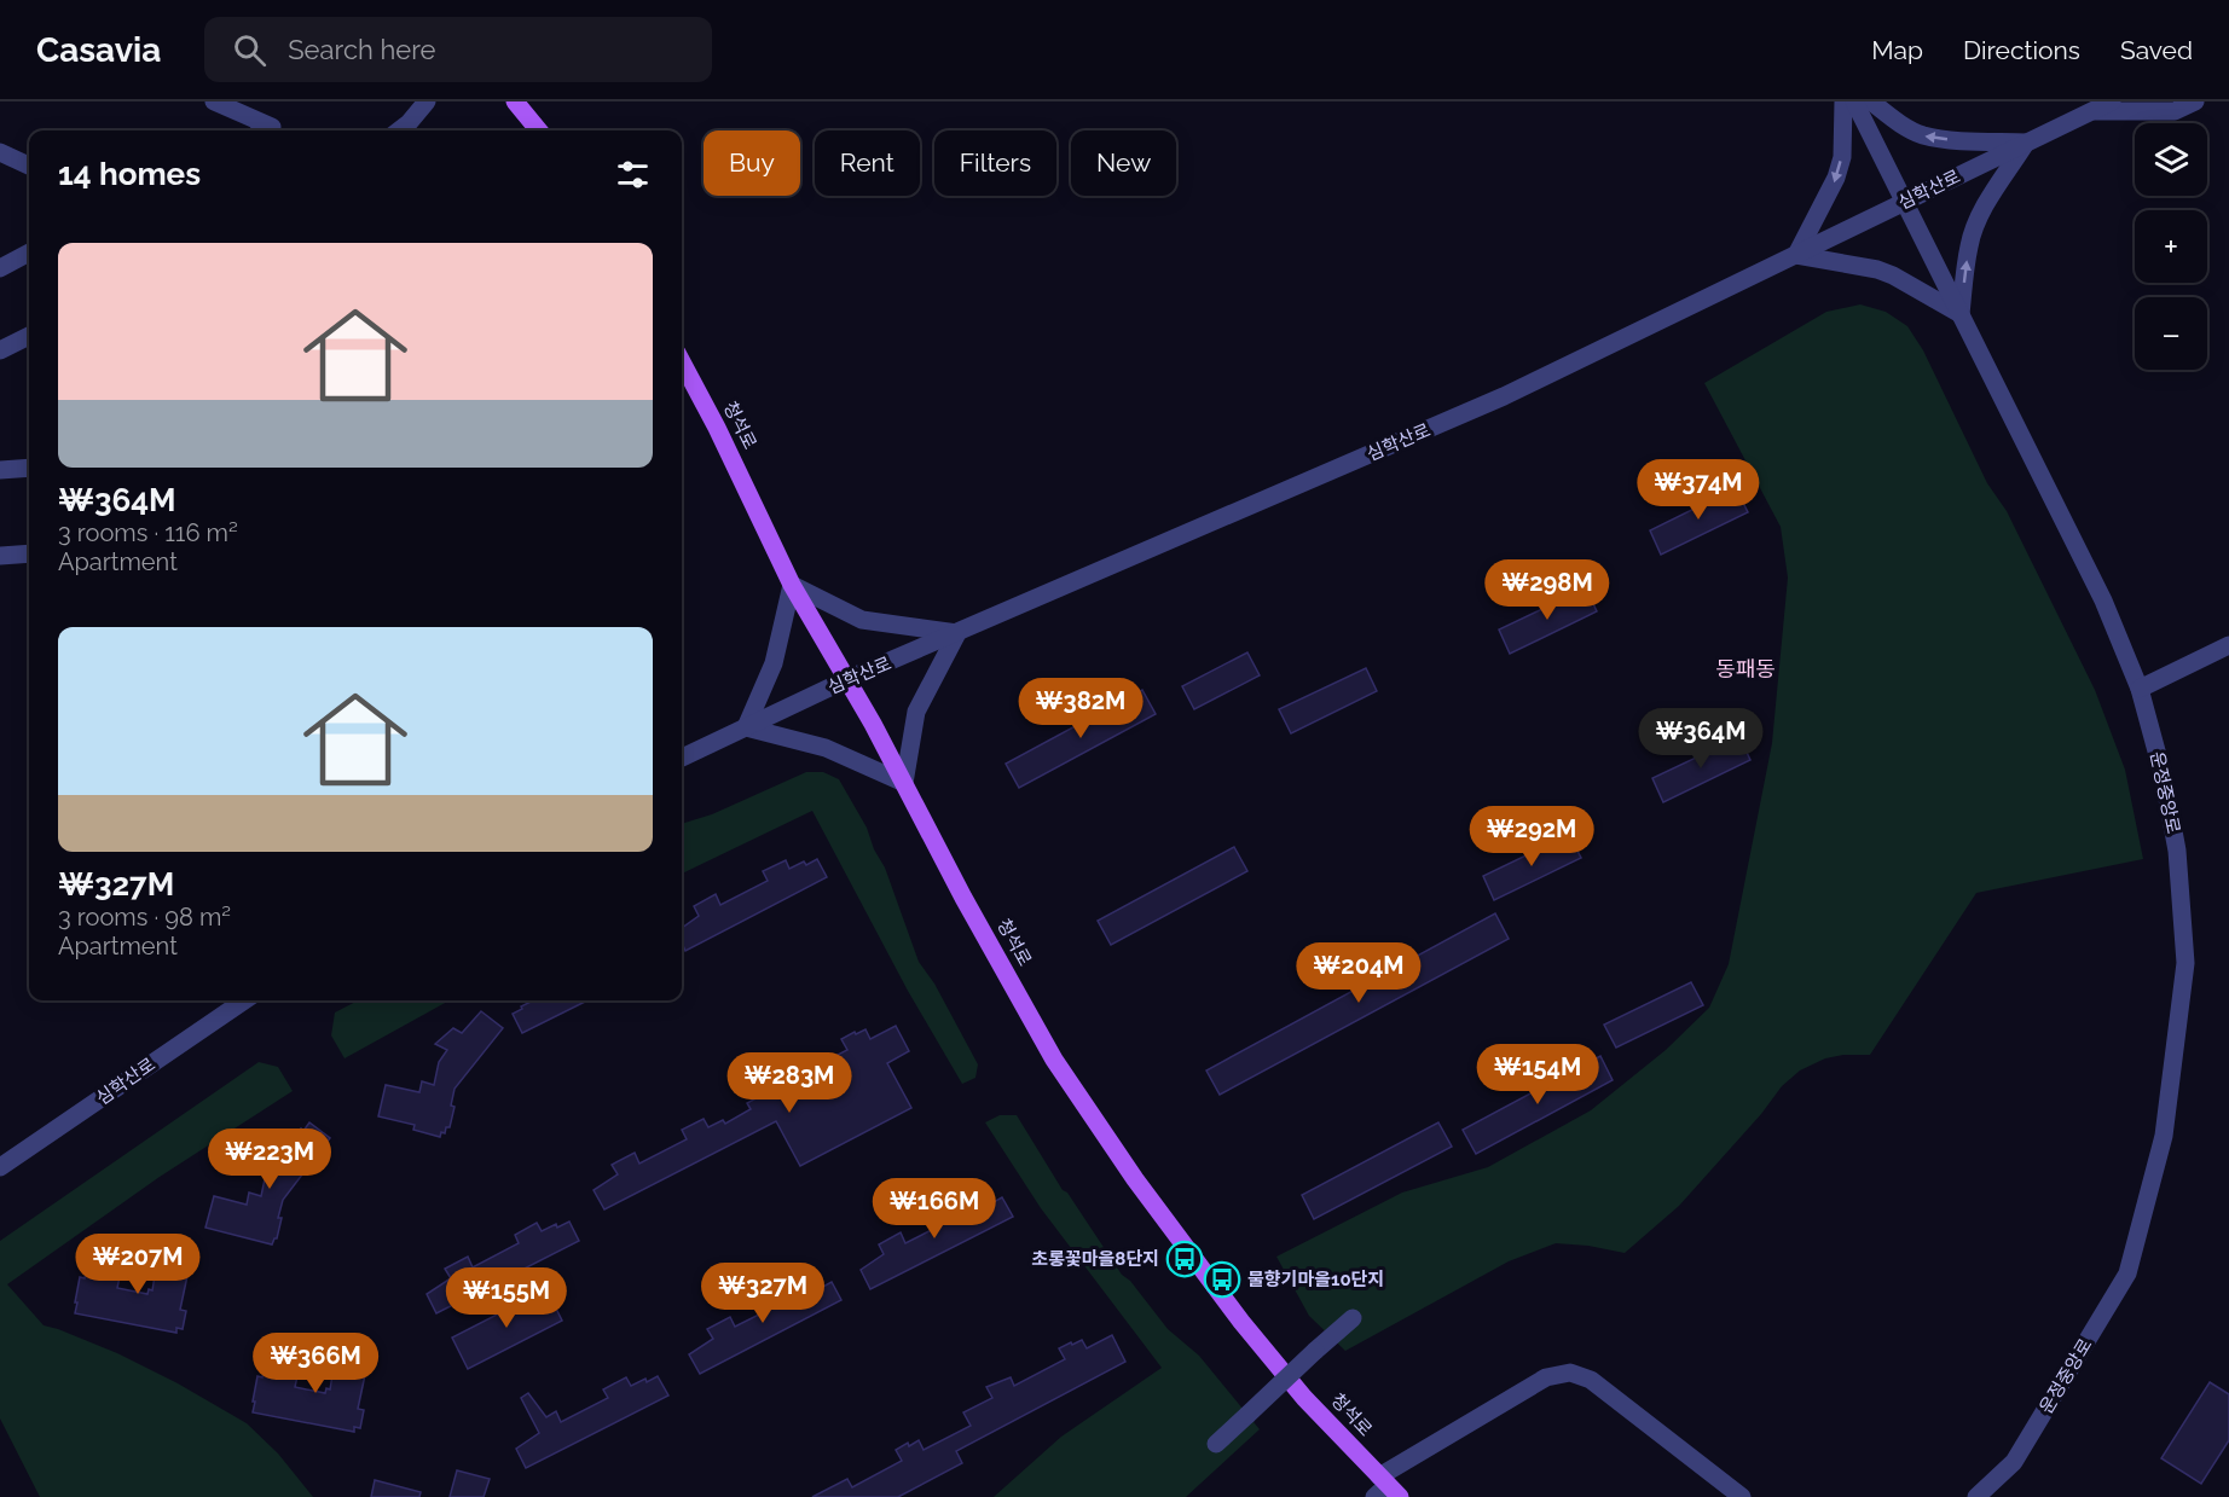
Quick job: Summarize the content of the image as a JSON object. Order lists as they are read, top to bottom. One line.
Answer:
{"streets":{"main road":["청석로"],"street":["심학산로","운정중앙로"]},"crossings":[["심학산로","청석로"],["심학산로","운정중앙로"]],"districts":["동패동"],"places":{"bus stop":["초롱꽃마을8단지","물향기마을10단지"]},"page":{"header":"Casavia","search":"Search here","nav":["Map","Directions","Saved"],"map_buttons":["+","−"],"chip":["Buy","Rent","Filters","New"],"heading":"14 homes","list":[{"name":"₩364M","note":"3 rooms · 116 m² · Apartment"},{"name":"₩327M","note":"3 rooms · 98 m² · Apartment"}],"price":["₩374M","₩298M","₩382M","₩364M","₩292M","₩204M","₩154M","₩283M","₩223M","₩166M","₩207M","₩327M","₩155M","₩366M"]}}
